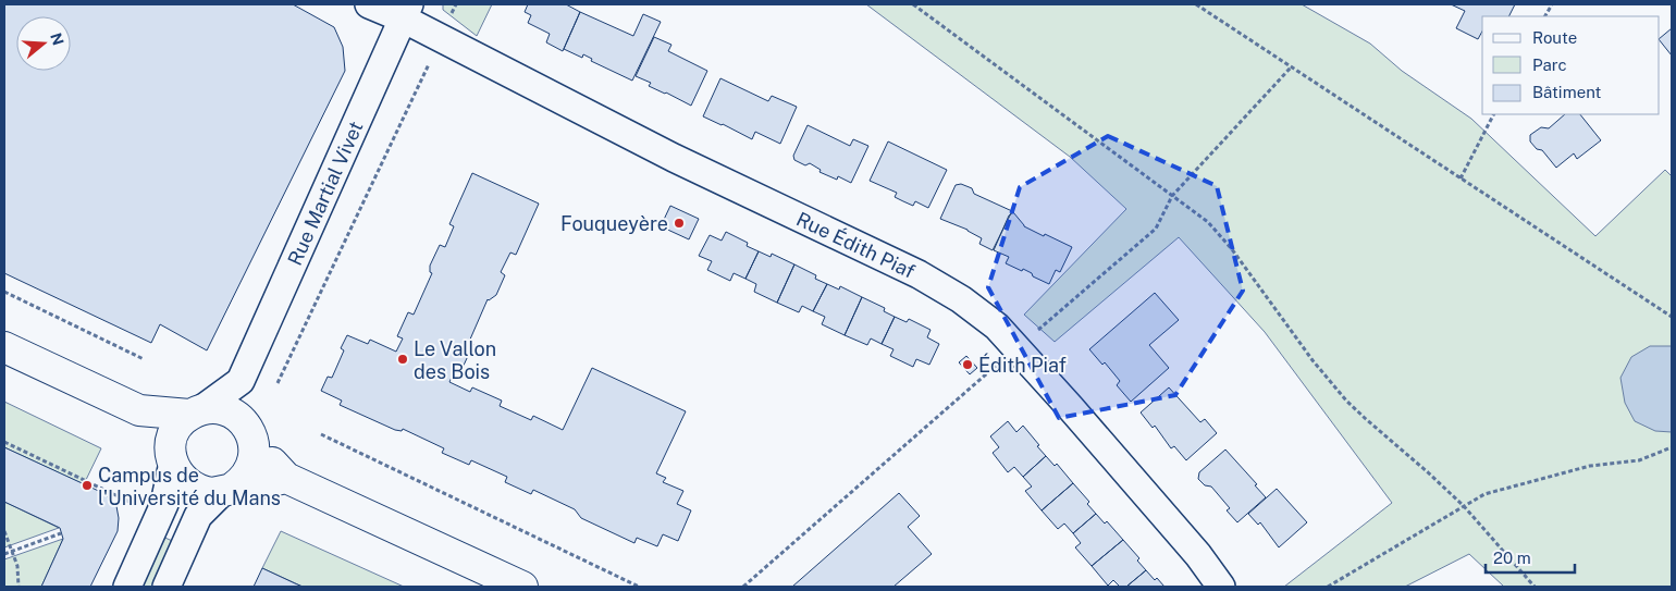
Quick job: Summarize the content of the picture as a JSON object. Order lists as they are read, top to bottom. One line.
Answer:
{"streets":{"street":["Rue Martial Vivet","Rue Édith Piaf"]},"crossings":[["Rue Martial Vivet","Rue Édith Piaf"]],"places":["Fouqueyère","Le Vallon des Bois","Édith Piaf","Campus de l'Université du Mans"],"legend":["Route","Parc","Bâtiment"],"scale_bar":"20 m","north":"right"}
